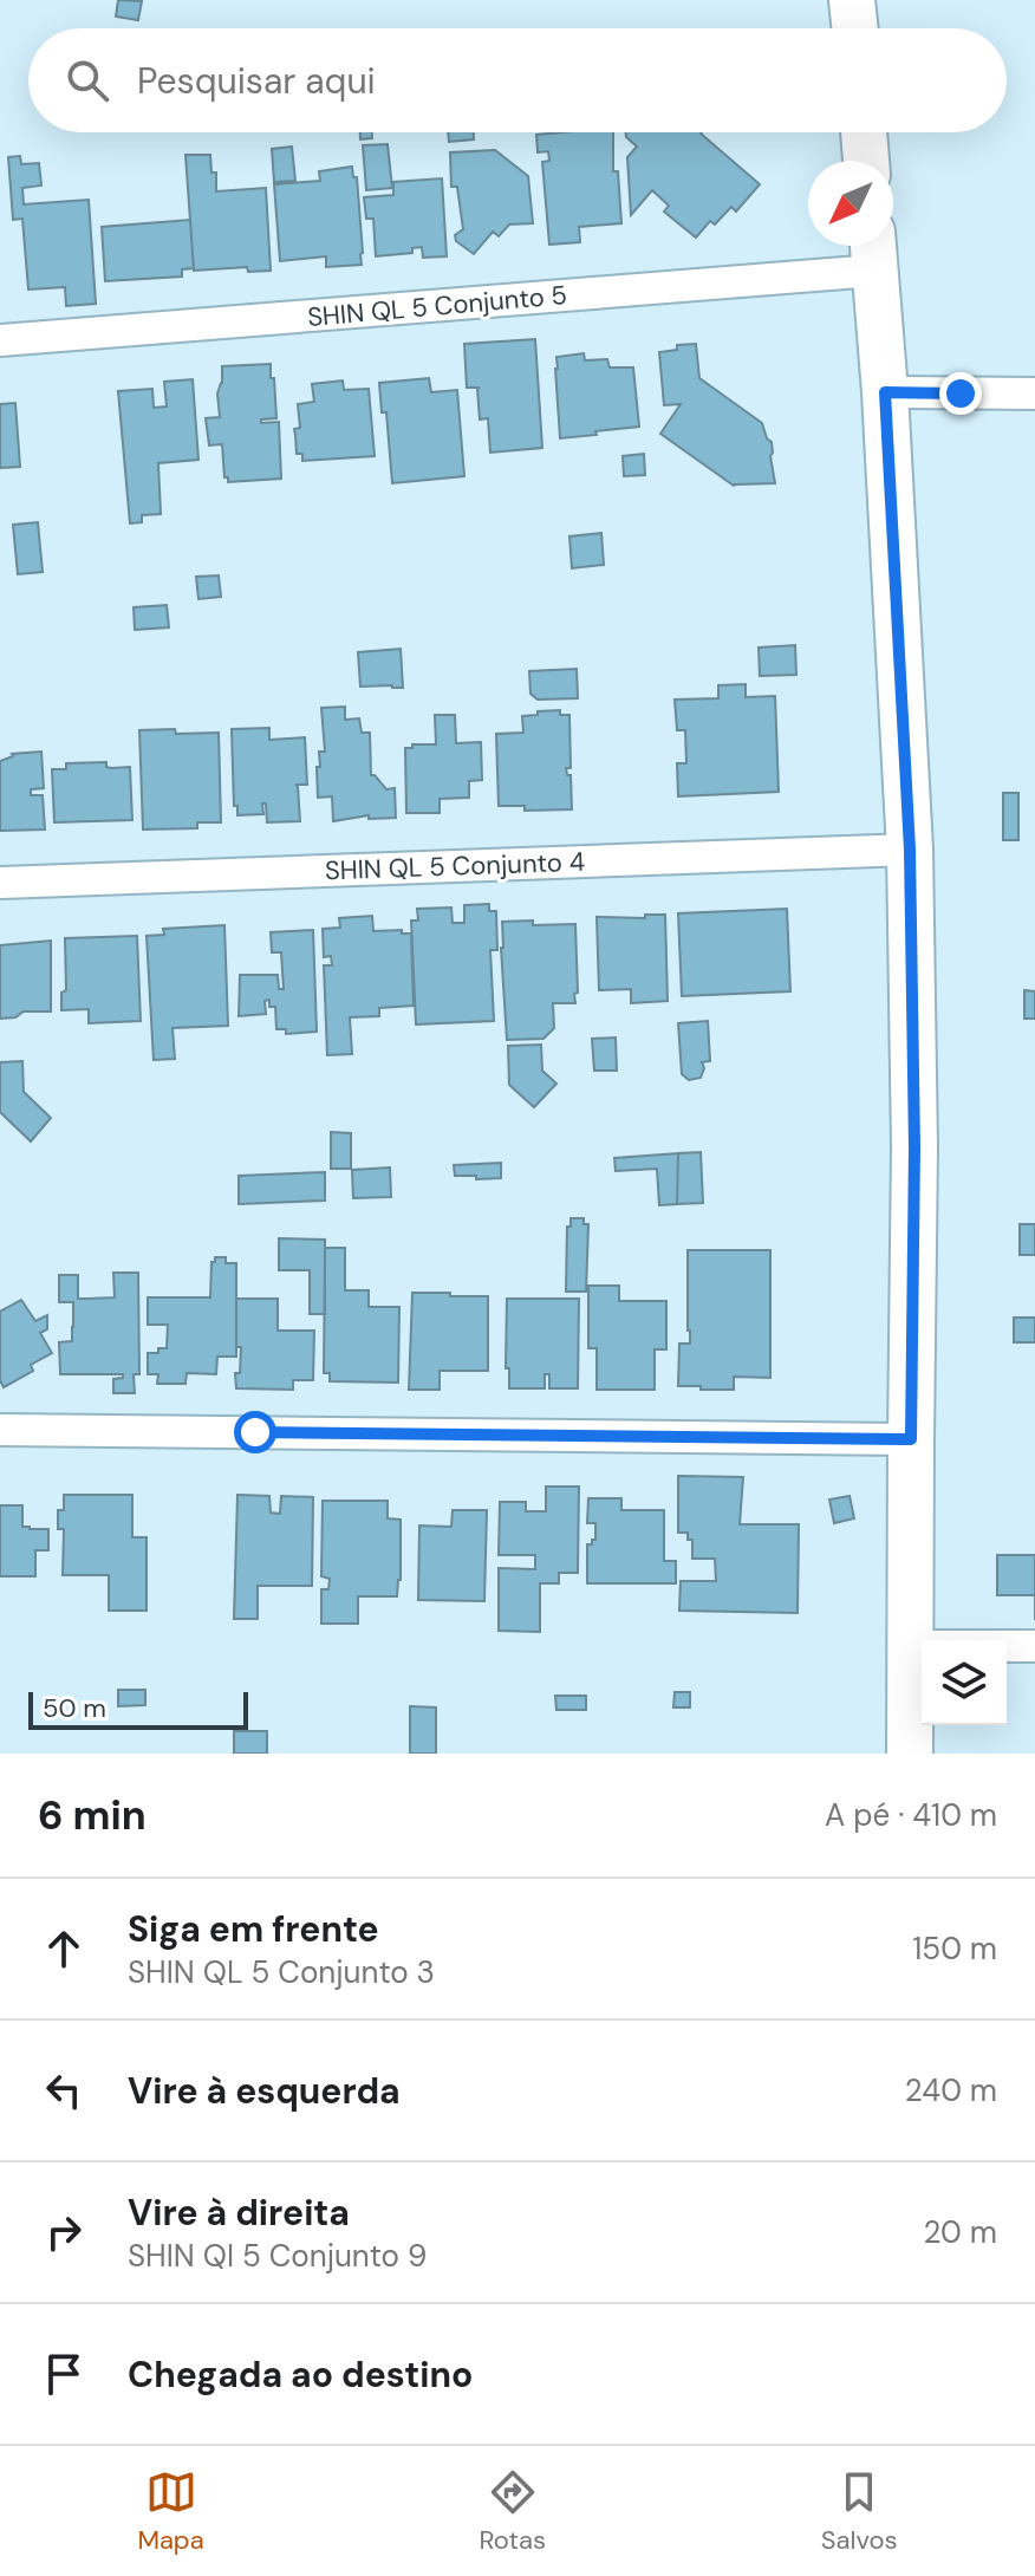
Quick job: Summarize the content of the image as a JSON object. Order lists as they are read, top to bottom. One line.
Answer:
{"streets":{"street":["SHIN QL 5 Conjunto 5","SHIN QL 5 Conjunto 4"]},"scale_bar":"50 m","north":"bottom left","page":{"search":"Pesquisar aqui","scale":"50 m","heading":["6 min","A pé · 410 m"],"list":[["Siga em frente","SHIN QL 5 Conjunto 3","150 m"],["Vire à esquerda","240 m"],["Vire à direita","SHIN QI 5 Conjunto 9","20 m"],"Chegada ao destino"],"nav":["Mapa","Rotas","Salvos"]}}
